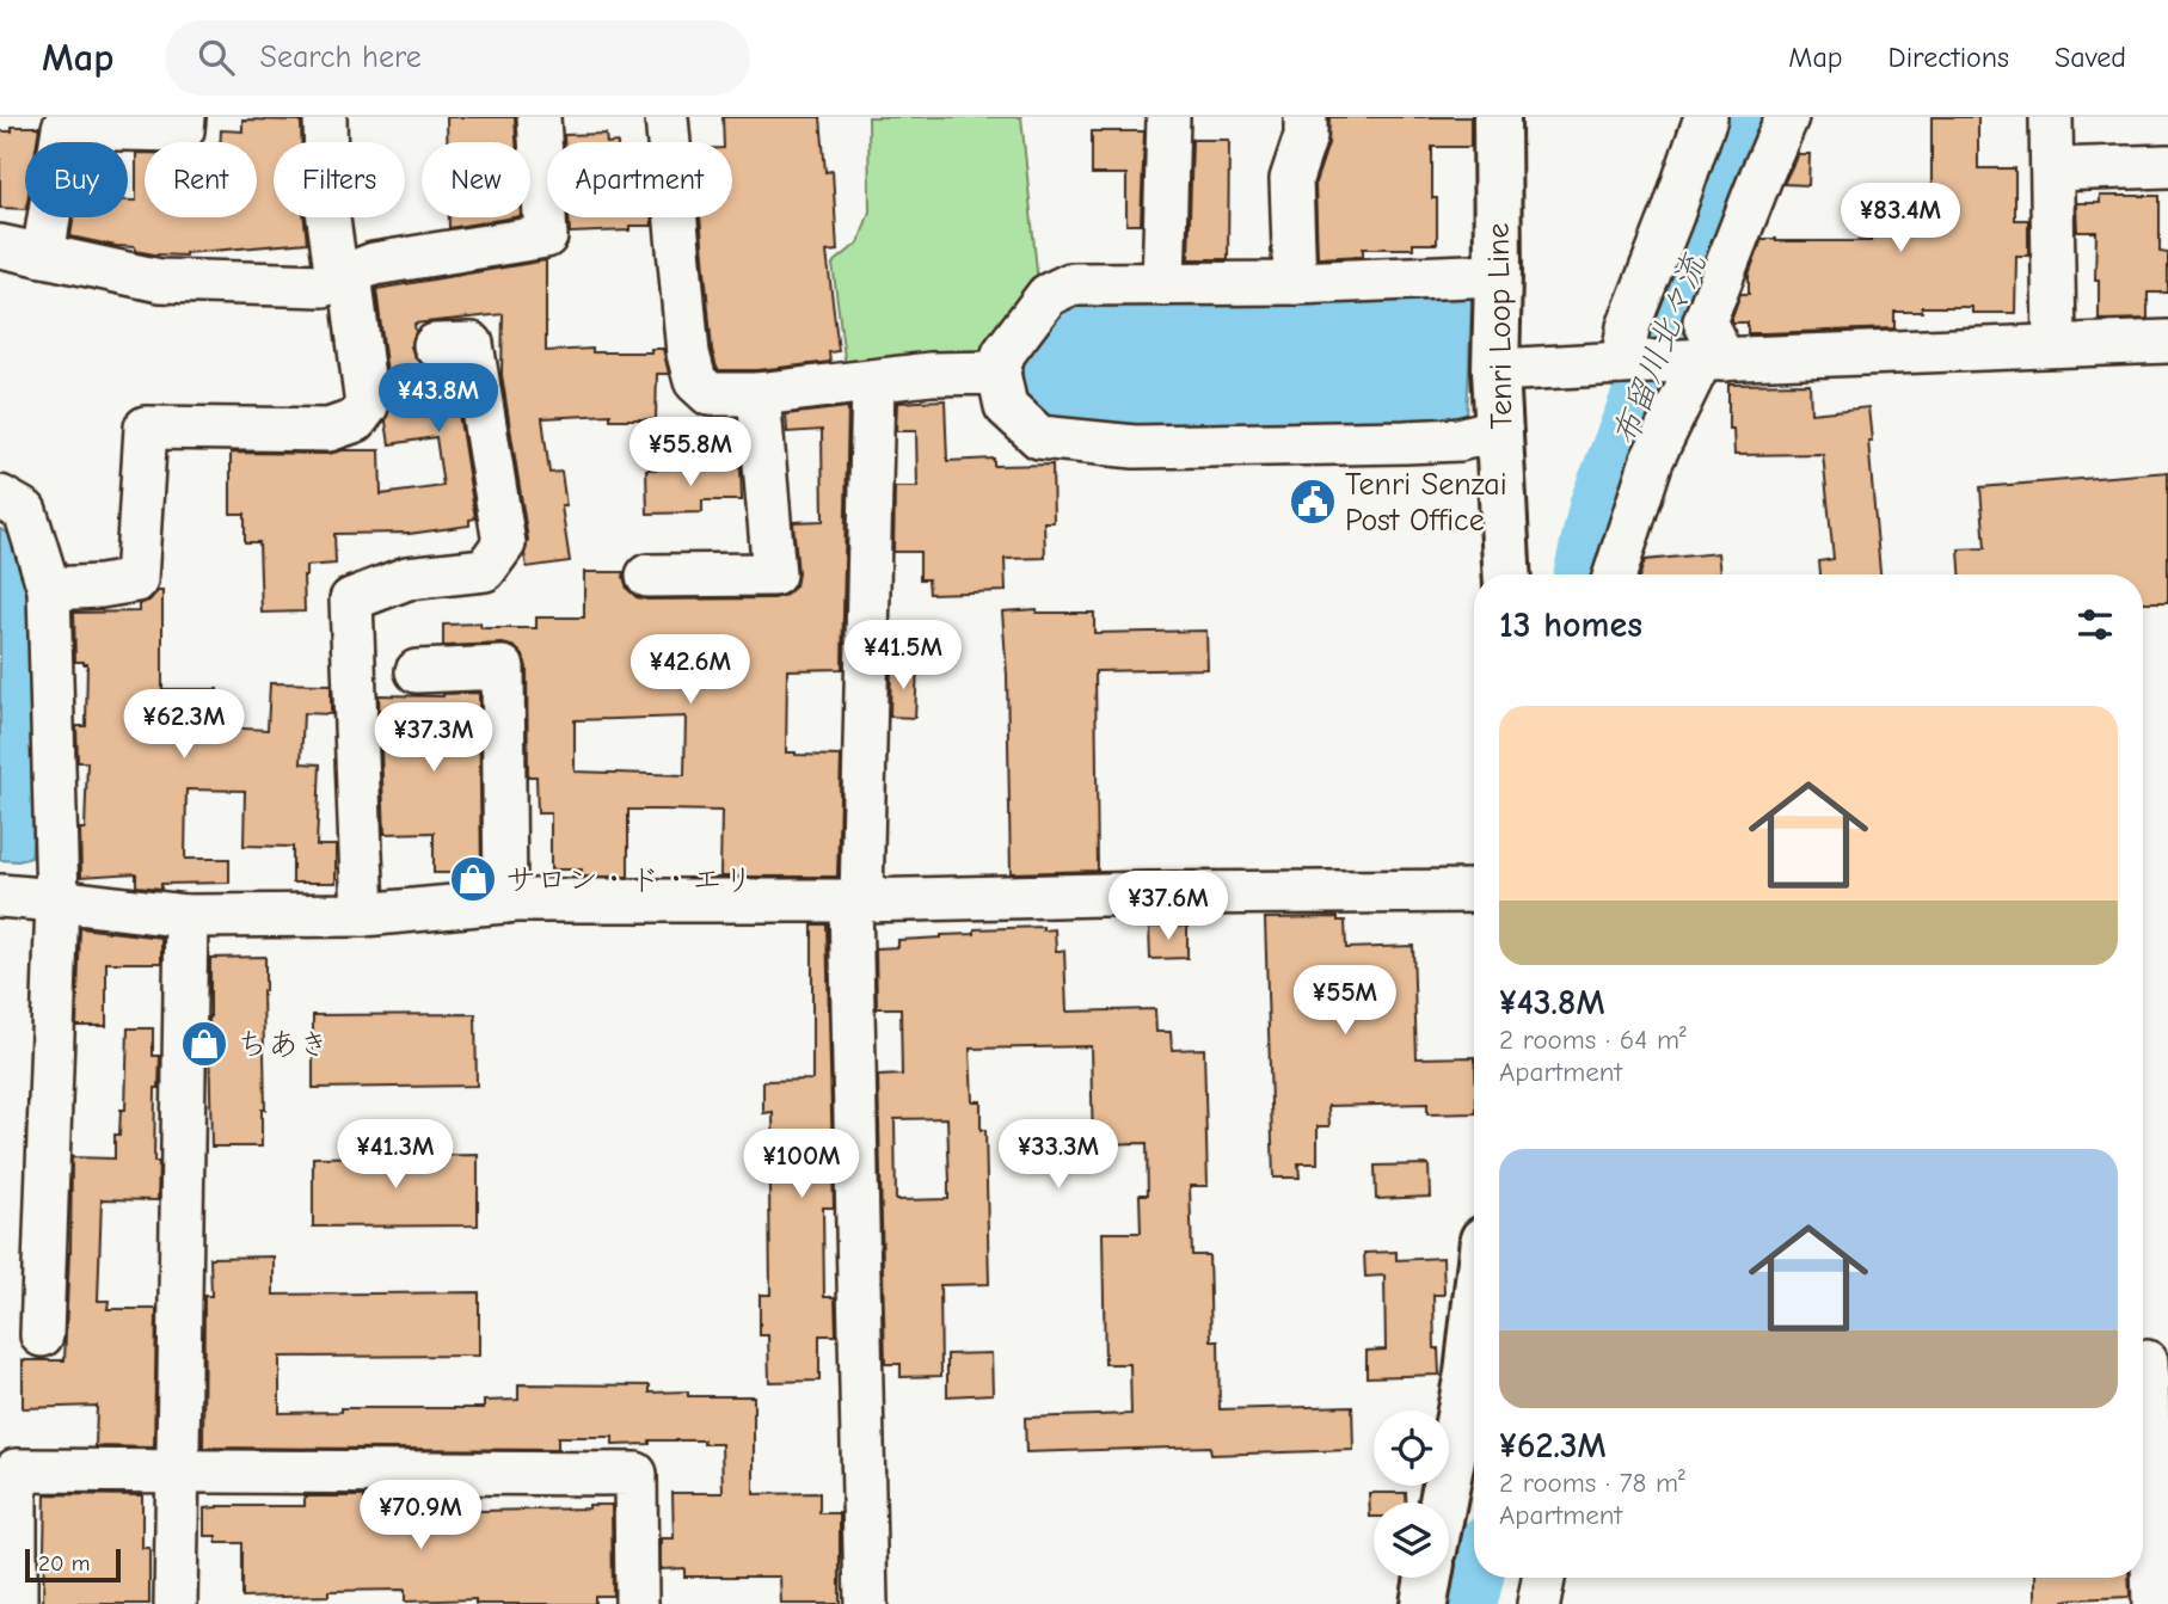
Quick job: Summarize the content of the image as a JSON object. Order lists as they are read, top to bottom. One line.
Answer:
{"streets":{"main road":["Tenri Loop Line"]},"water":["布留川北々流"],"places":{"public building":["Tenri Senzai Post Office"],"shop":["サロン・ド・エリ","ちあき"]},"scale_bar":"20 m","page":{"header":"Map","search":"Search here","nav":["Map","Directions","Saved"],"chip":["Buy","Rent","Filters","New","Apartment"],"price":["¥83.4M","¥43.8M","¥55.8M","¥41.5M","¥42.6M","¥62.3M","¥37.3M","¥37.6M","¥55M","¥41.3M","¥33.3M","¥100M","¥70.9M"],"heading":"13 homes","list":[{"name":"¥43.8M","note":"2 rooms · 64 m² · Apartment"},{"name":"¥62.3M","note":"2 rooms · 78 m² · Apartment"}],"scale":"20 m"}}
